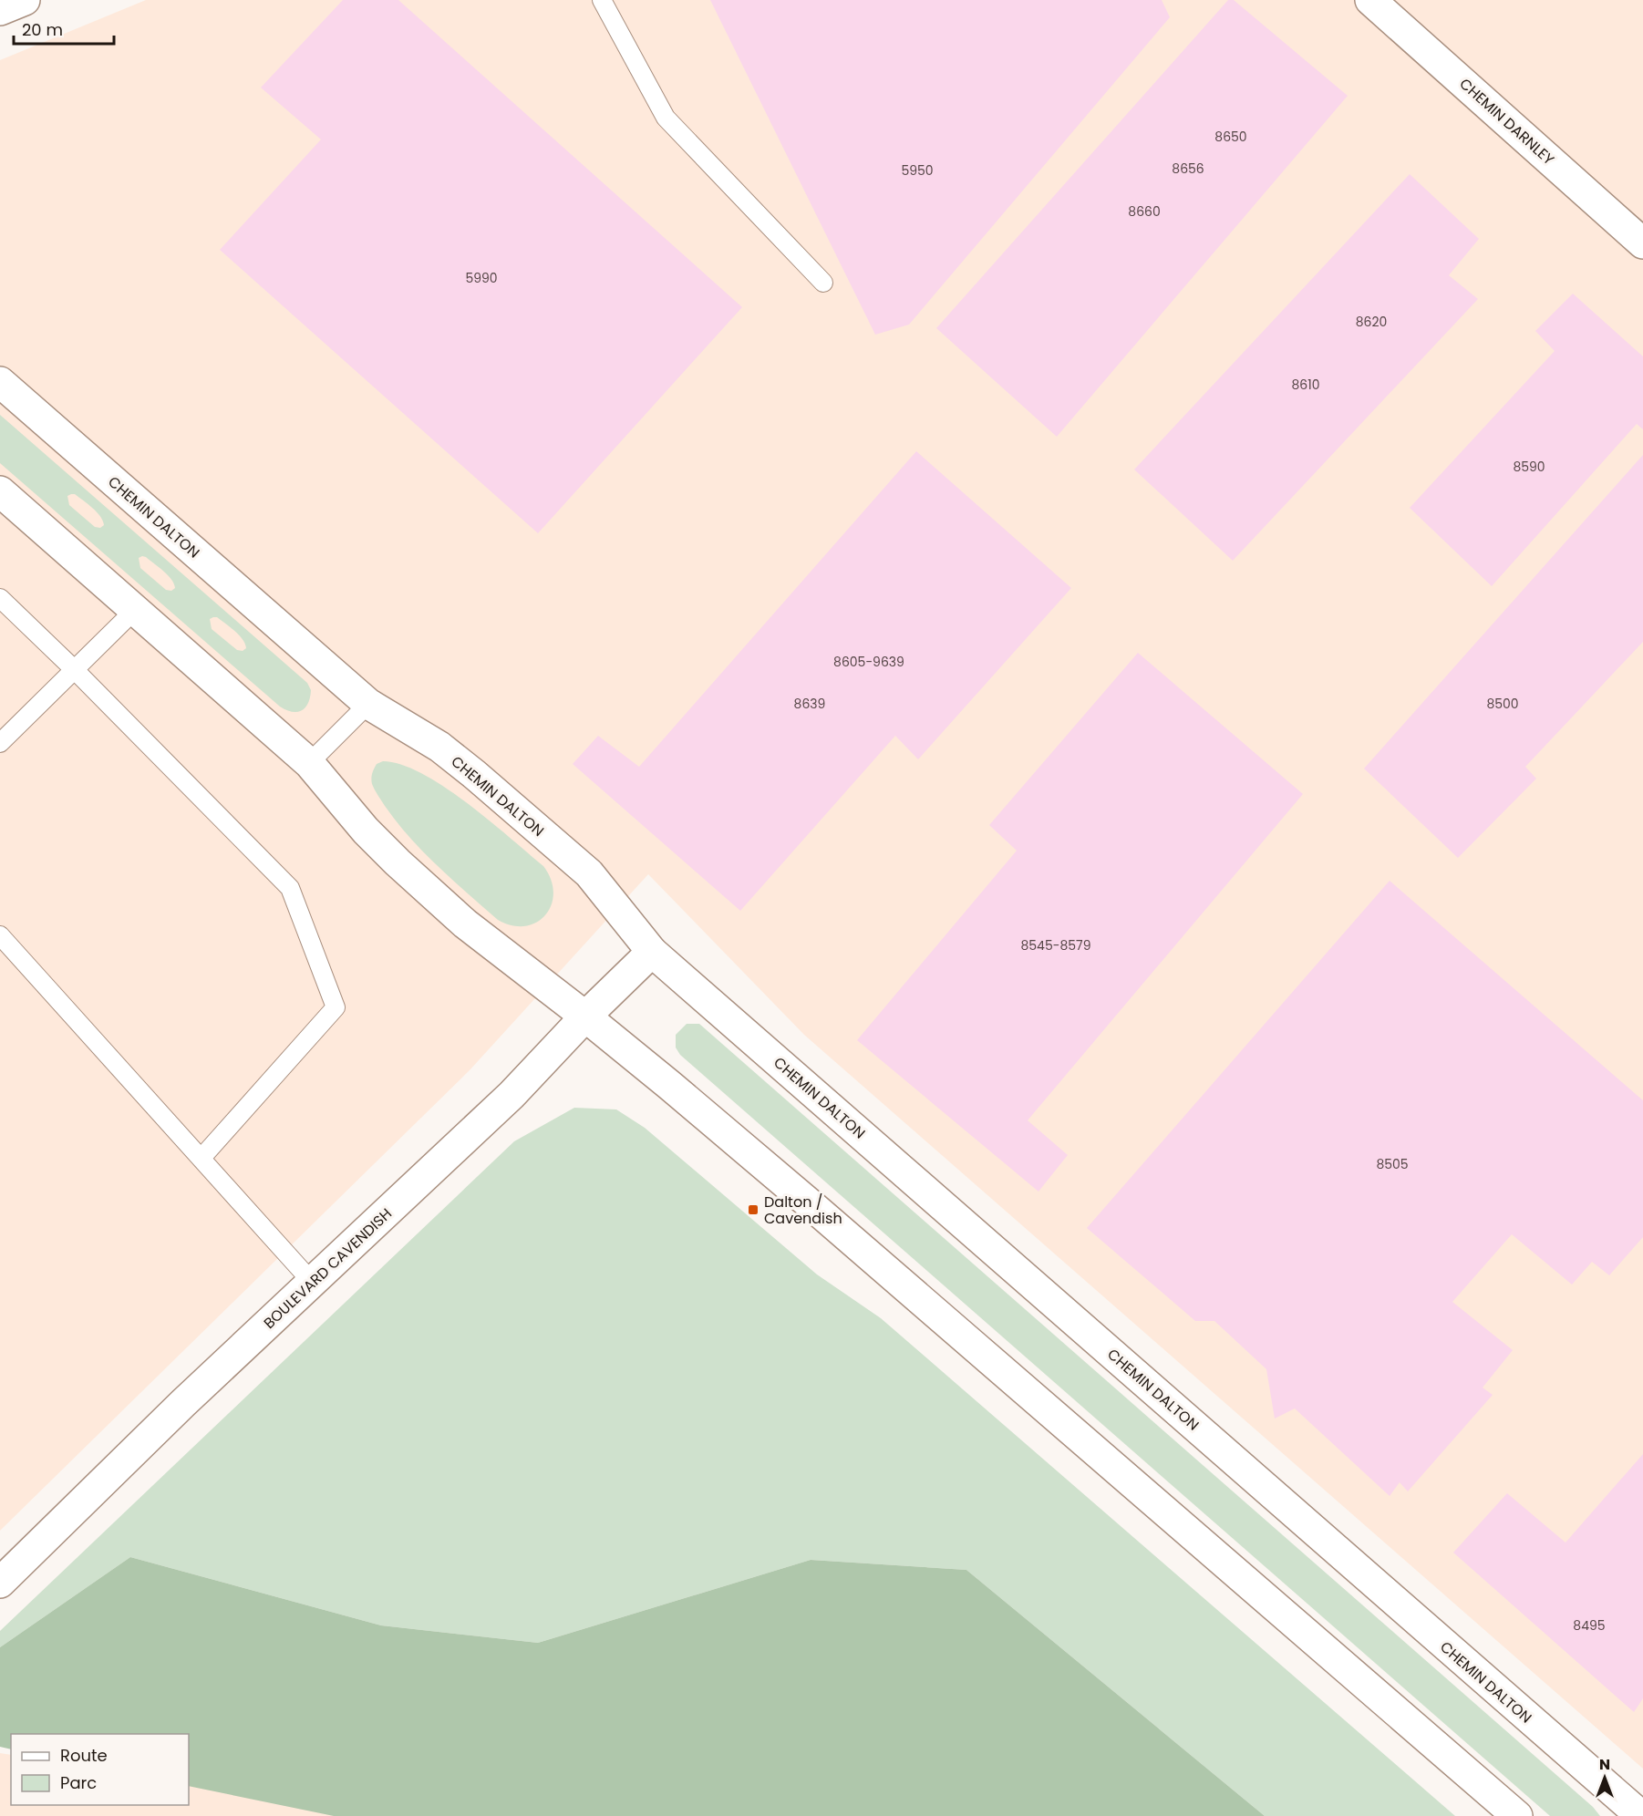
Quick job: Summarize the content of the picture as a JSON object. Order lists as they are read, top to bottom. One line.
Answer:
{"streets":{"street":["CHEMIN DARNLEY","CHEMIN DALTON","BOULEVARD CAVENDISH"]},"crossings":[["CHEMIN DALTON","BOULEVARD CAVENDISH"]],"places":{"transit":["Dalton / Cavendish"]},"house_numbers":["8650","8656","5950","8660","5990","8620","8610","8590","8605-9639","8639","8500","8545-8579","8505","8495"],"legend":["Route","Parc"],"scale_bar":"20 m","north":"top"}
